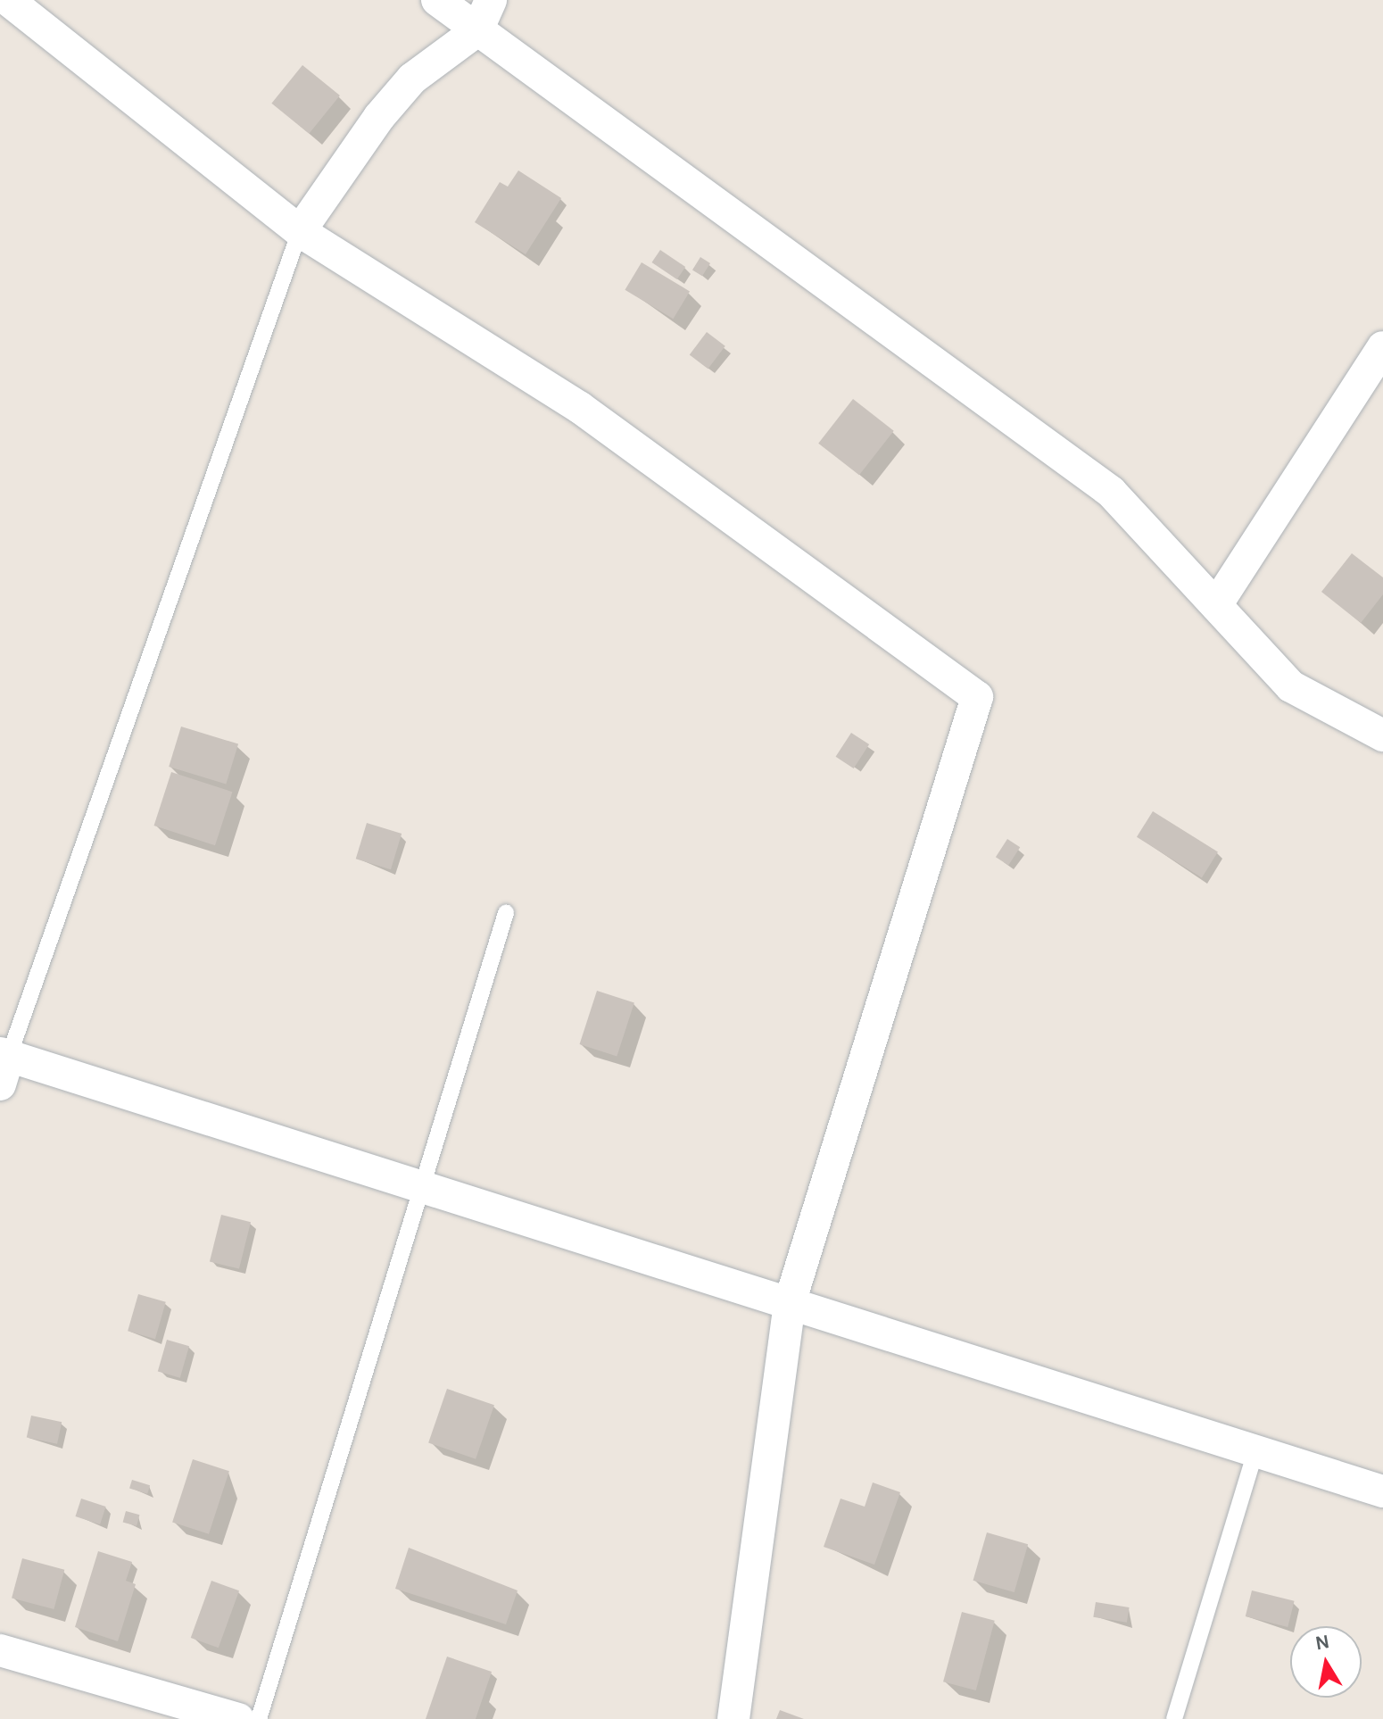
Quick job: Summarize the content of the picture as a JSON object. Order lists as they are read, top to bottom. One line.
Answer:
{"north":"top"}
